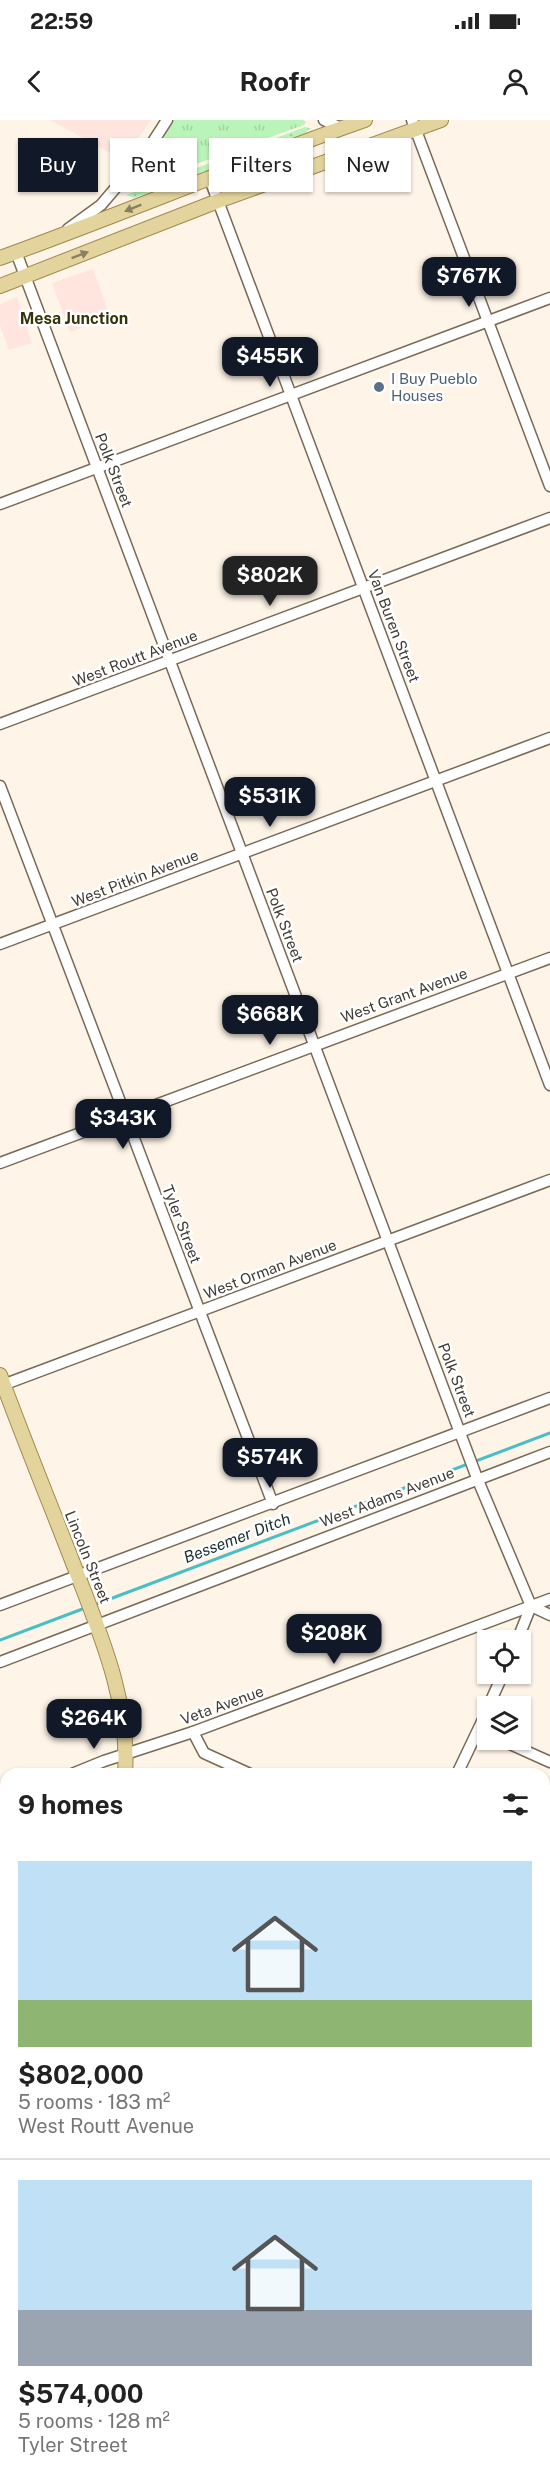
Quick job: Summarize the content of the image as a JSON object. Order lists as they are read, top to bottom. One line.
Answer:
{"streets":{"main road":["Lincoln Street"],"street":["Polk Street","Van Buren Street","West Routt Avenue","West Pitkin Avenue","West Grant Avenue","Tyler Street","West Orman Avenue","West Adams Avenue","Veta Avenue"]},"crossings":[["Polk Street","West Routt Avenue"],["Polk Street","West Pitkin Avenue"],["Polk Street","West Grant Avenue"],["Polk Street","West Orman Avenue"],["Polk Street","West Adams Avenue"],["Polk Street","Veta Avenue"],["Van Buren Street","West Routt Avenue"],["Van Buren Street","West Pitkin Avenue"],["Van Buren Street","West Grant Avenue"],["West Pitkin Avenue","Tyler Street"],["West Grant Avenue","Tyler Street"],["Tyler Street","West Orman Avenue"],["West Orman Avenue","Lincoln Street"],["West Adams Avenue","Lincoln Street"],["Lincoln Street","Veta Avenue"]],"districts":["Mesa Junction"],"water":["Bessemer Ditch"],"places":["I Buy Pueblo Houses"],"page":{"status":"22:59","header":"Roofr","chip":["Buy","Rent","Filters","New"],"price":["$767K","$455K","$802K","$531K","$668K","$343K","$574K","$208K","$264K"],"heading":"9 homes","list":[{"name":"$802,000","note":"5 rooms · 183 m² · West Routt Avenue"},{"name":"$574,000","note":"5 rooms · 128 m² · Tyler Street"}]}}
